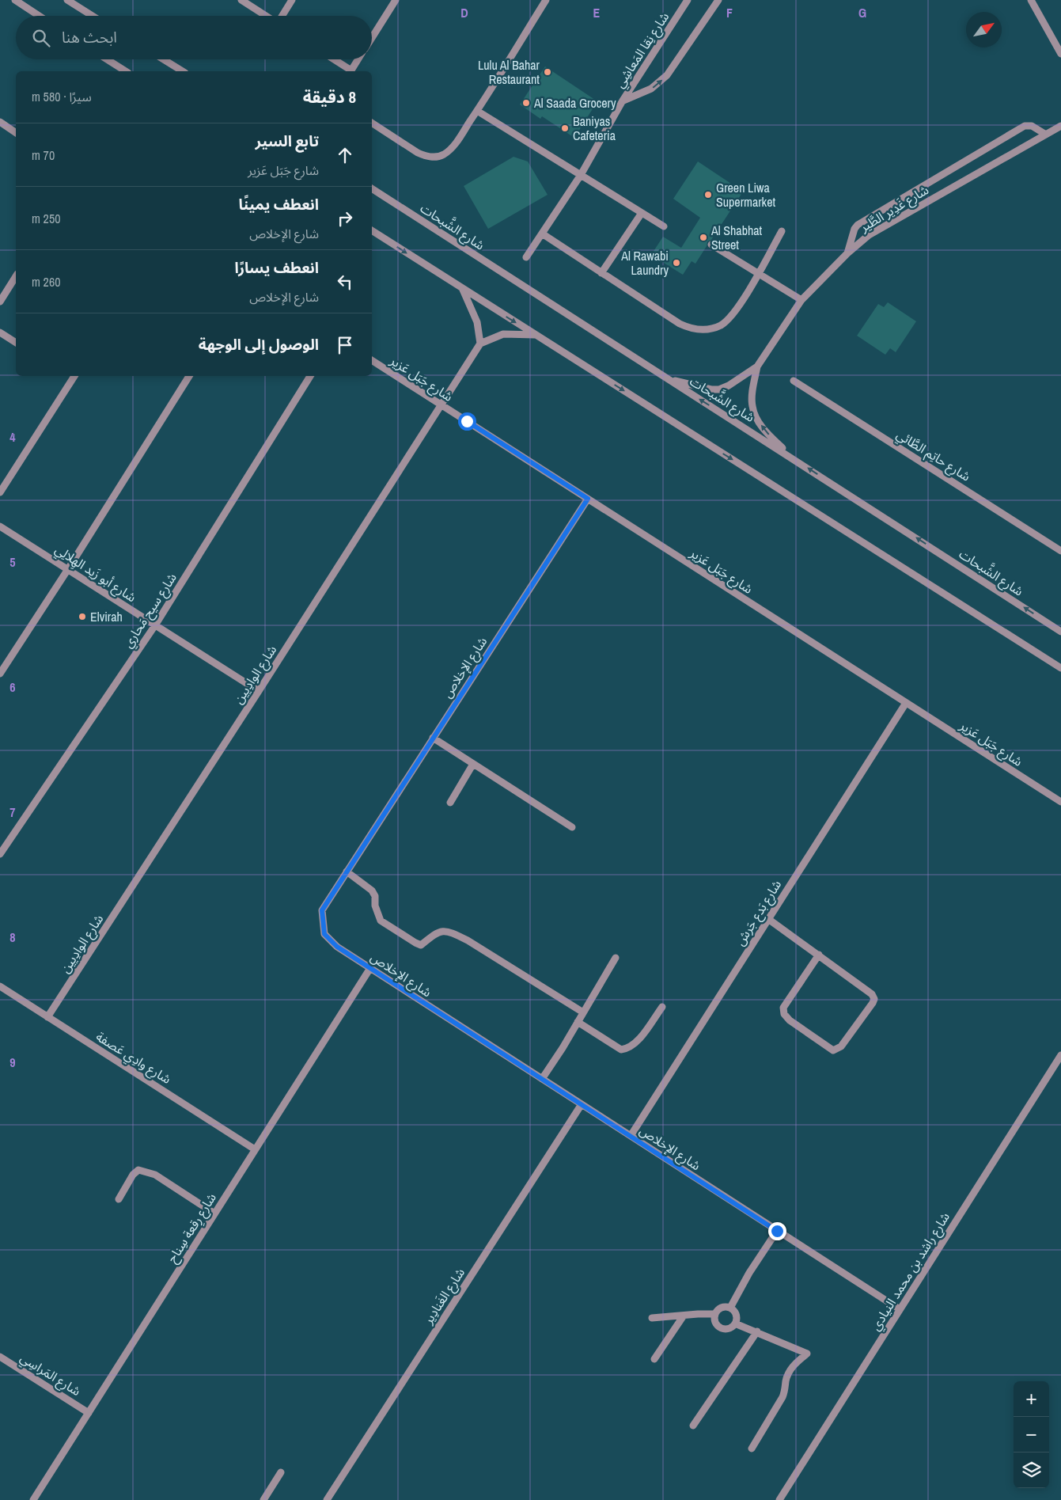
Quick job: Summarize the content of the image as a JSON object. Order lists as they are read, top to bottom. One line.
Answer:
{"streets":{"street":["شارع نِقا المَعاشِي","شارع غَدِير الطَّير","شارع الشَّبحات","شارع جَبَل عَزير","شارع حاتِم الطَّائي","شارع أبو زَيد الهِلالِي","شارع سيح مَحاري","شارع الإخلاص","شارع الوادِيين","شارع بَدع جَرش","شارع وادِي عَصفة","شارع رِقعة سِناح","شارع راشد بن محمد النيادي","شارع الغَنادِير","شارع المَراسِي"]},"crossings":[["شارع غَدِير الطَّير","شارع الشَّبحات"],["شارع جَبَل عَزير","شارع الإخلاص"],["شارع جَبَل عَزير","شارع الوادِيين"],["شارع جَبَل عَزير","شارع بَدع جَرش"],["شارع أبو زَيد الهِلالِي","شارع سيح مَحاري"],["شارع أبو زَيد الهِلالِي","شارع الوادِيين"],["شارع الإخلاص","شارع بَدع جَرش"],["شارع الإخلاص","شارع رِقعة سِناح"],["شارع الإخلاص","شارع راشد بن محمد النيادي"],["شارع الإخلاص","شارع الغَنادِير"],["شارع الوادِيين","شارع وادِي عَصفة"],["شارع وادِي عَصفة","شارع رِقعة سِناح"],["شارع رِقعة سِناح","شارع المَراسِي"]],"places":["Lulu Al Bahar Restaurant","Al Saada Grocery","Baniyas Cafeteria","Green Liwa Supermarket","Al Shabhat Street","Al Rawabi Laundry","Elvirah"],"north":"top right","page":{"search":"ابحث هنا","heading":["8 دقيقة","سيرًا · 580 m"],"list":[["تابع السير","شارع جَبَل عَزير","70 m"],["انعطف يمينًا","شارع الإخلاص","250 m"],["انعطف يسارًا","شارع الإخلاص","260 m"],"الوصول إلى الوجهة"],"map_buttons":["+","−"]},"grid":{"columns":["D","E","F","G"],"rows":["4","5","6","7","8","9"]}}
